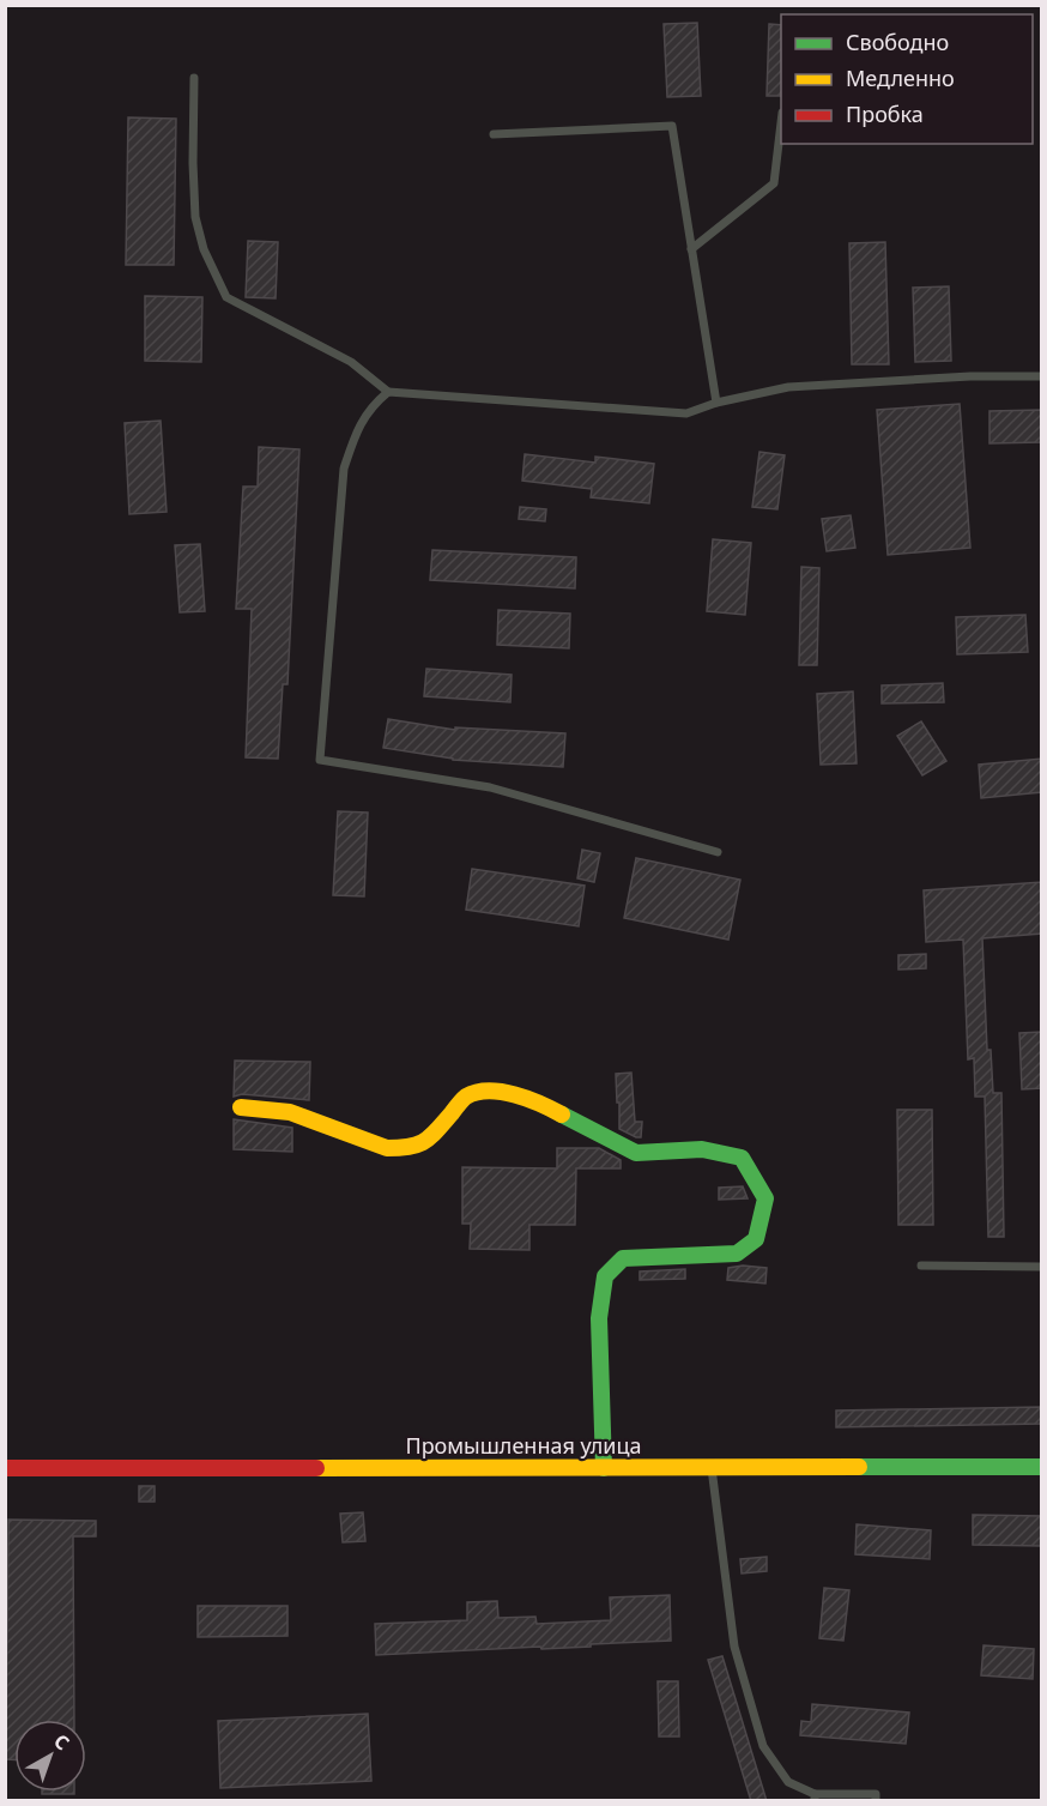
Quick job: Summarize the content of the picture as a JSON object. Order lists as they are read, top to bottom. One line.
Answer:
{"streets":{"street":["Промышленная улица"]},"legend":["Свободно","Медленно","Пробка"],"north":"top right"}
